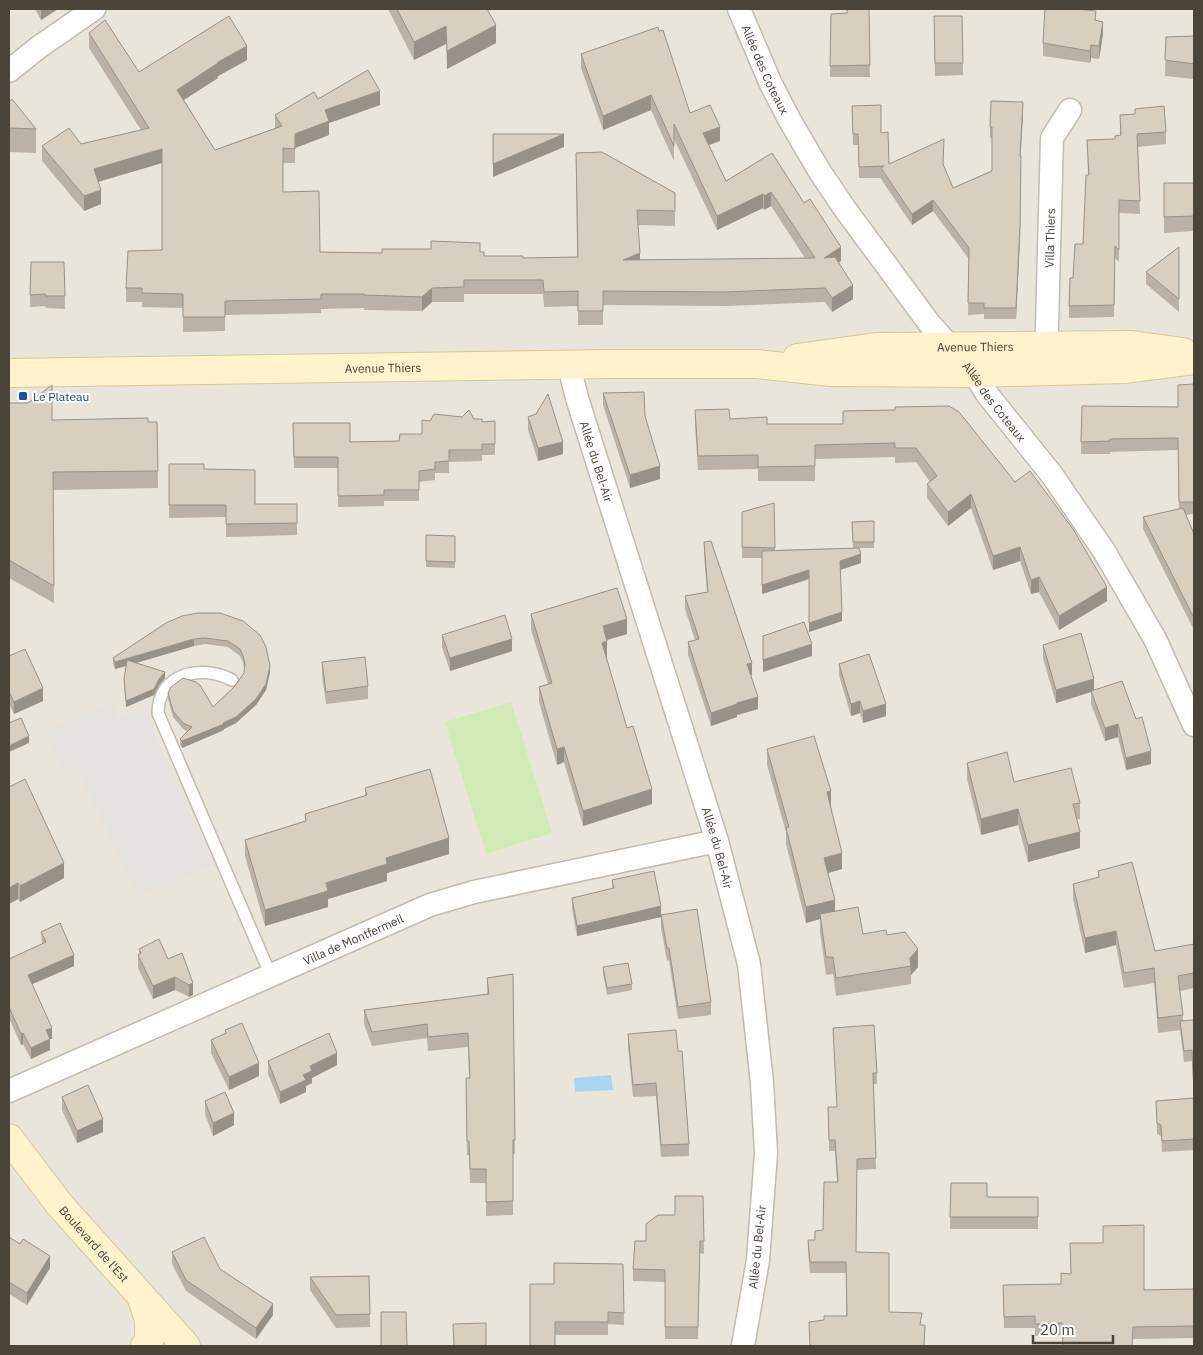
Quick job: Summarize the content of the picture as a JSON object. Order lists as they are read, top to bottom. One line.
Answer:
{"streets":{"main road":["Avenue Thiers","Boulevard de l'Est"],"street":["Allée des Coteaux","Villa Thiers","Allée du Bel-Air","Villa de Montfermeil"]},"crossings":[["Allée des Coteaux","Avenue Thiers"],["Villa Thiers","Avenue Thiers"],["Avenue Thiers","Allée du Bel-Air"],["Allée du Bel-Air","Villa de Montfermeil"]],"places":{"transit":["Le Plateau"]},"scale_bar":"20 m"}
